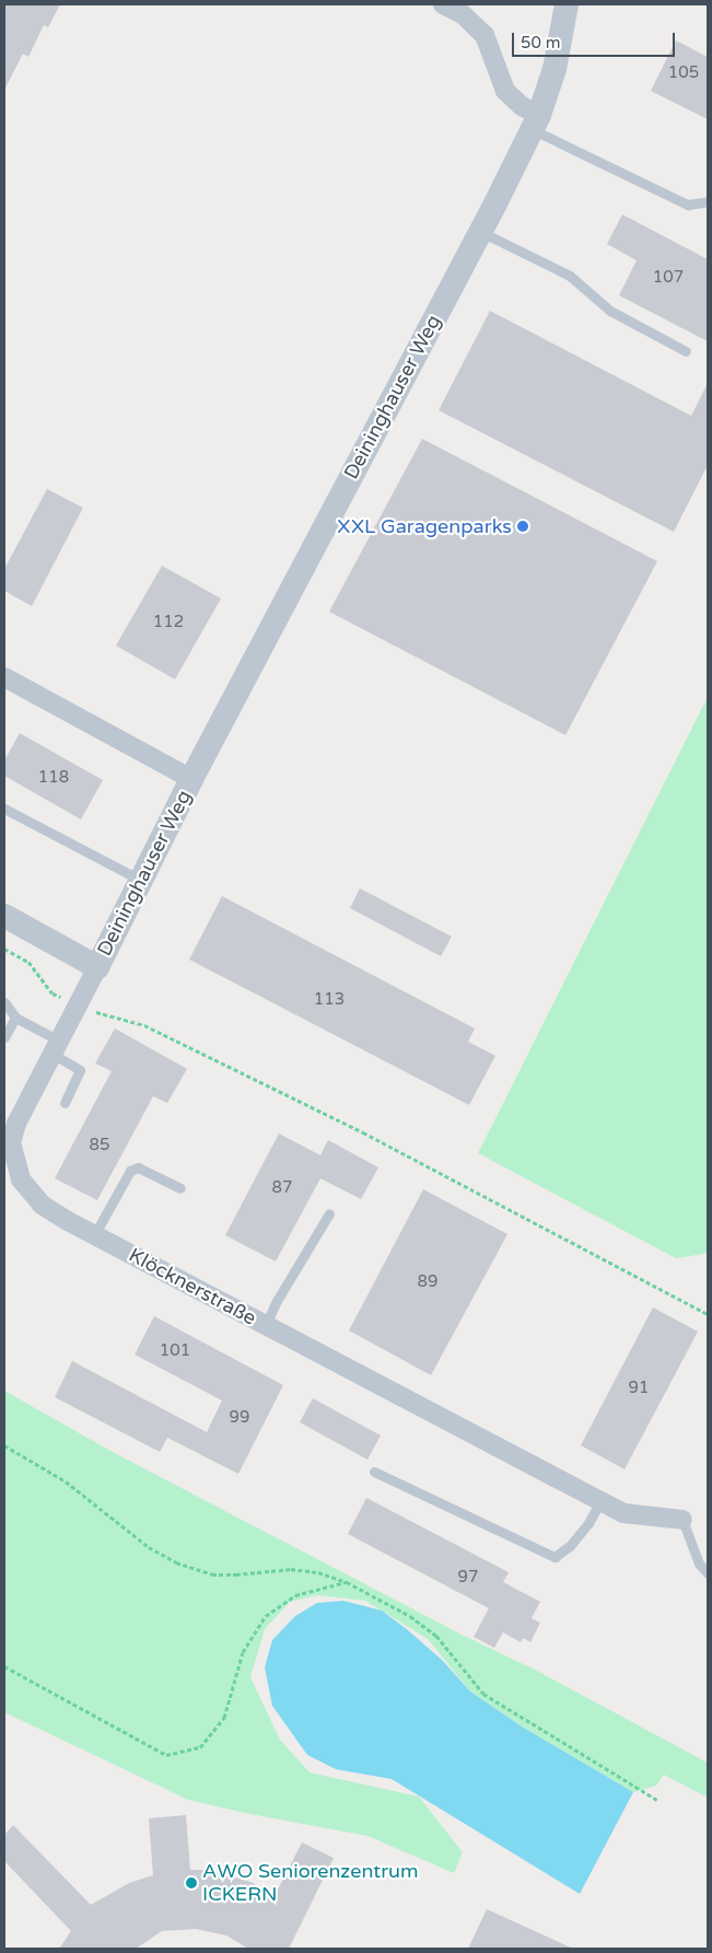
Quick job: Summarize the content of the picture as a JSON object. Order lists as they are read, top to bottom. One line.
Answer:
{"streets":{"street":["Deininghauser Weg","Klöcknerstraße"]},"crossings":[["Deininghauser Weg","Klöcknerstraße"]],"places":["XXL Garagenparks","AWO Seniorenzentrum ICKERN"],"house_numbers":["105","107","112","118","113","85","87","89","101","91","99","97"],"scale_bar":"50 m"}
